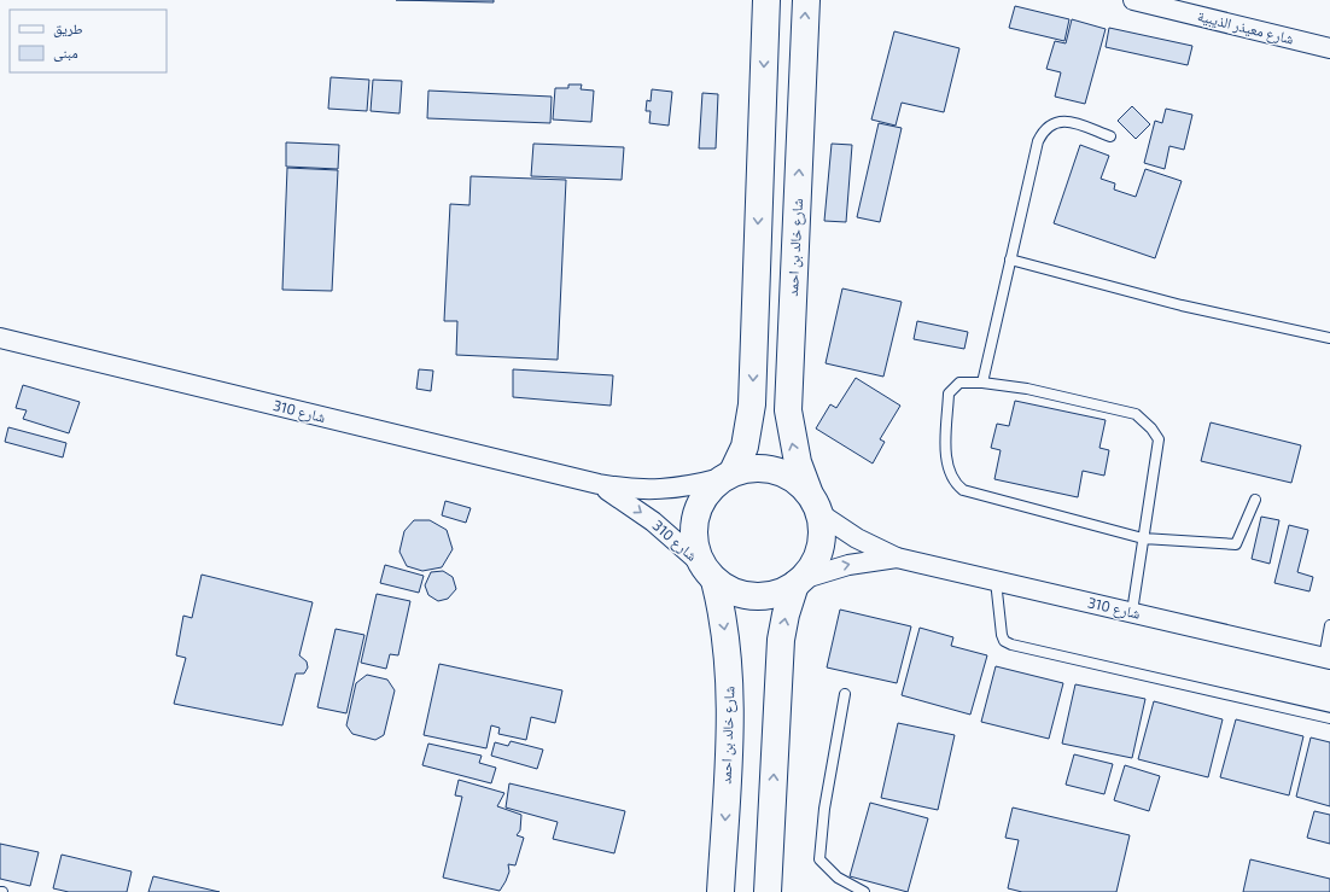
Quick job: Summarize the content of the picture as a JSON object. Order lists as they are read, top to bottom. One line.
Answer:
{"streets":{"main road":["شارع خالد بن احمد"],"street":["شارع معيذر الذيبية","شارع 310"]},"crossings":[["شارع خالد بن احمد","شارع 310"]],"legend":["طريق","مبنى"]}
